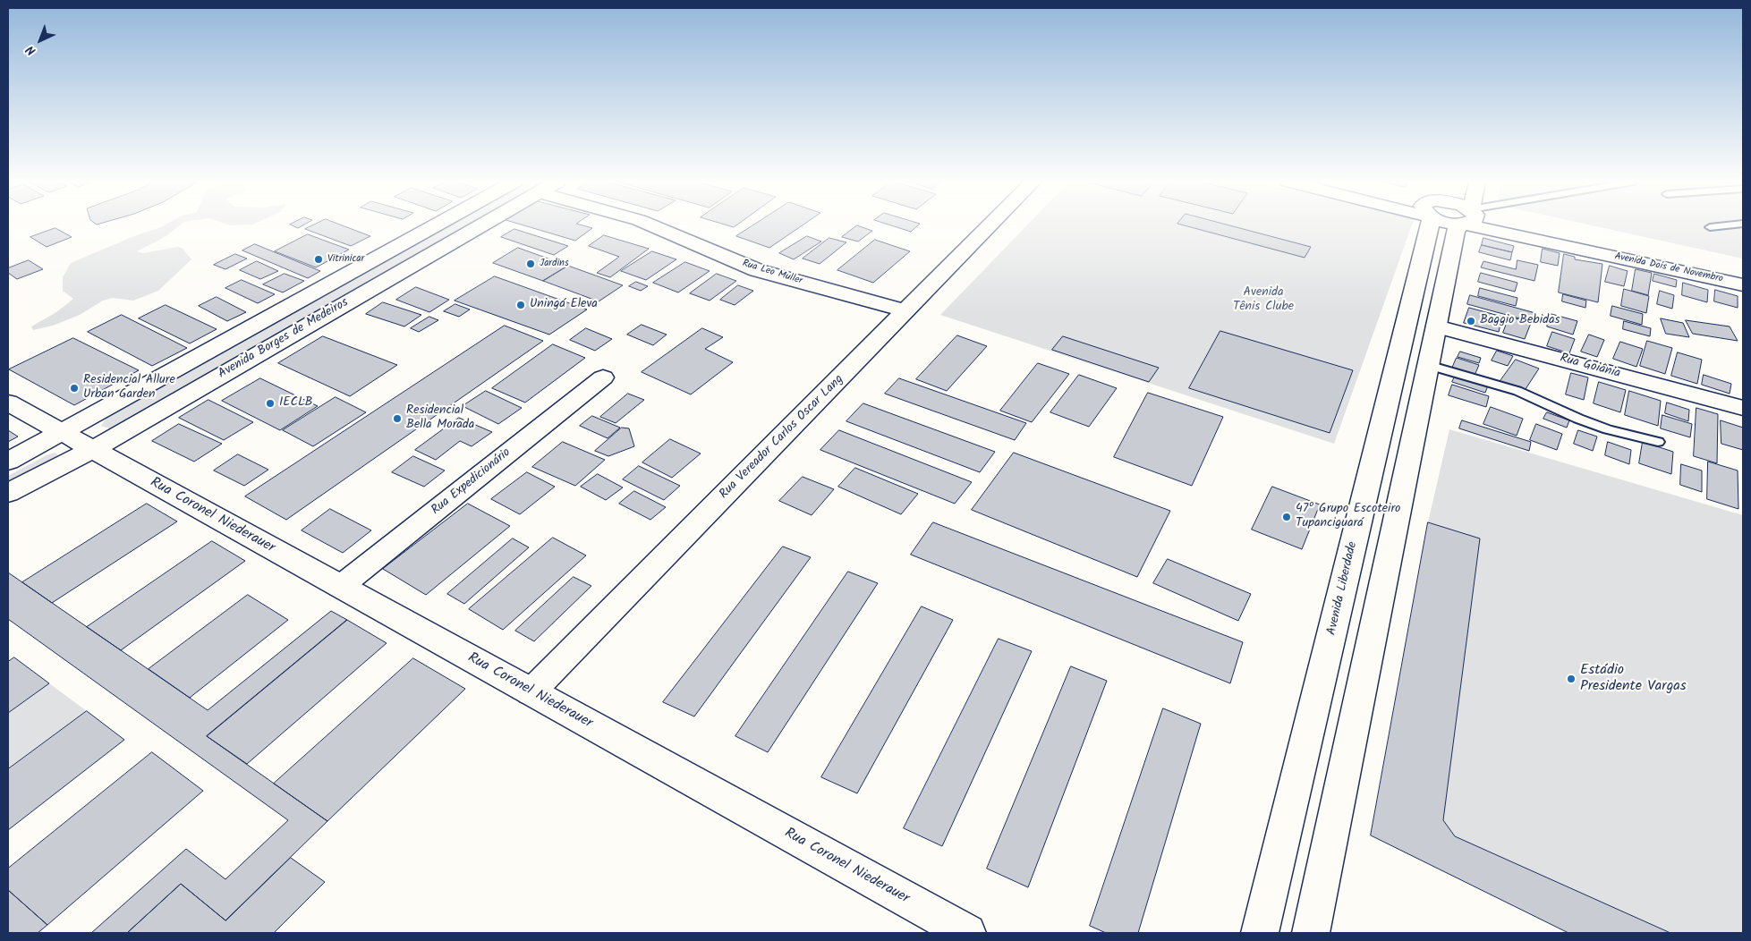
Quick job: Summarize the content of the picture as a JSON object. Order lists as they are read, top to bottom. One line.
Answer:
{"streets":{"street":["Avenida Dois de Novembro","Rua Leo Muller","Avenida Borges de Medeiros","Rua Goiânia","Rua Vereador Carlos Oscar Lang","Rua Expedicionário","Rua Coronel Niederauer","Avenida Liberdade"]},"crossings":[["Rua Leo Muller","Rua Vereador Carlos Oscar Lang"],["Avenida Borges de Medeiros","Rua Coronel Niederauer"],["Rua Vereador Carlos Oscar Lang","Rua Coronel Niederauer"],["Rua Expedicionário","Rua Coronel Niederauer"]],"parks":["Avenida Tênis Clube"],"places":["Vitrinicar","Jardins","Uningá Eleva","Baggio Bebidas","Residencial Allure Urban Garden","IECLB","Residencial Bella Morada","47º Grupo Escoteiro Tupanciguará","Estádio Presidente Vargas"],"north":"bottom left"}
